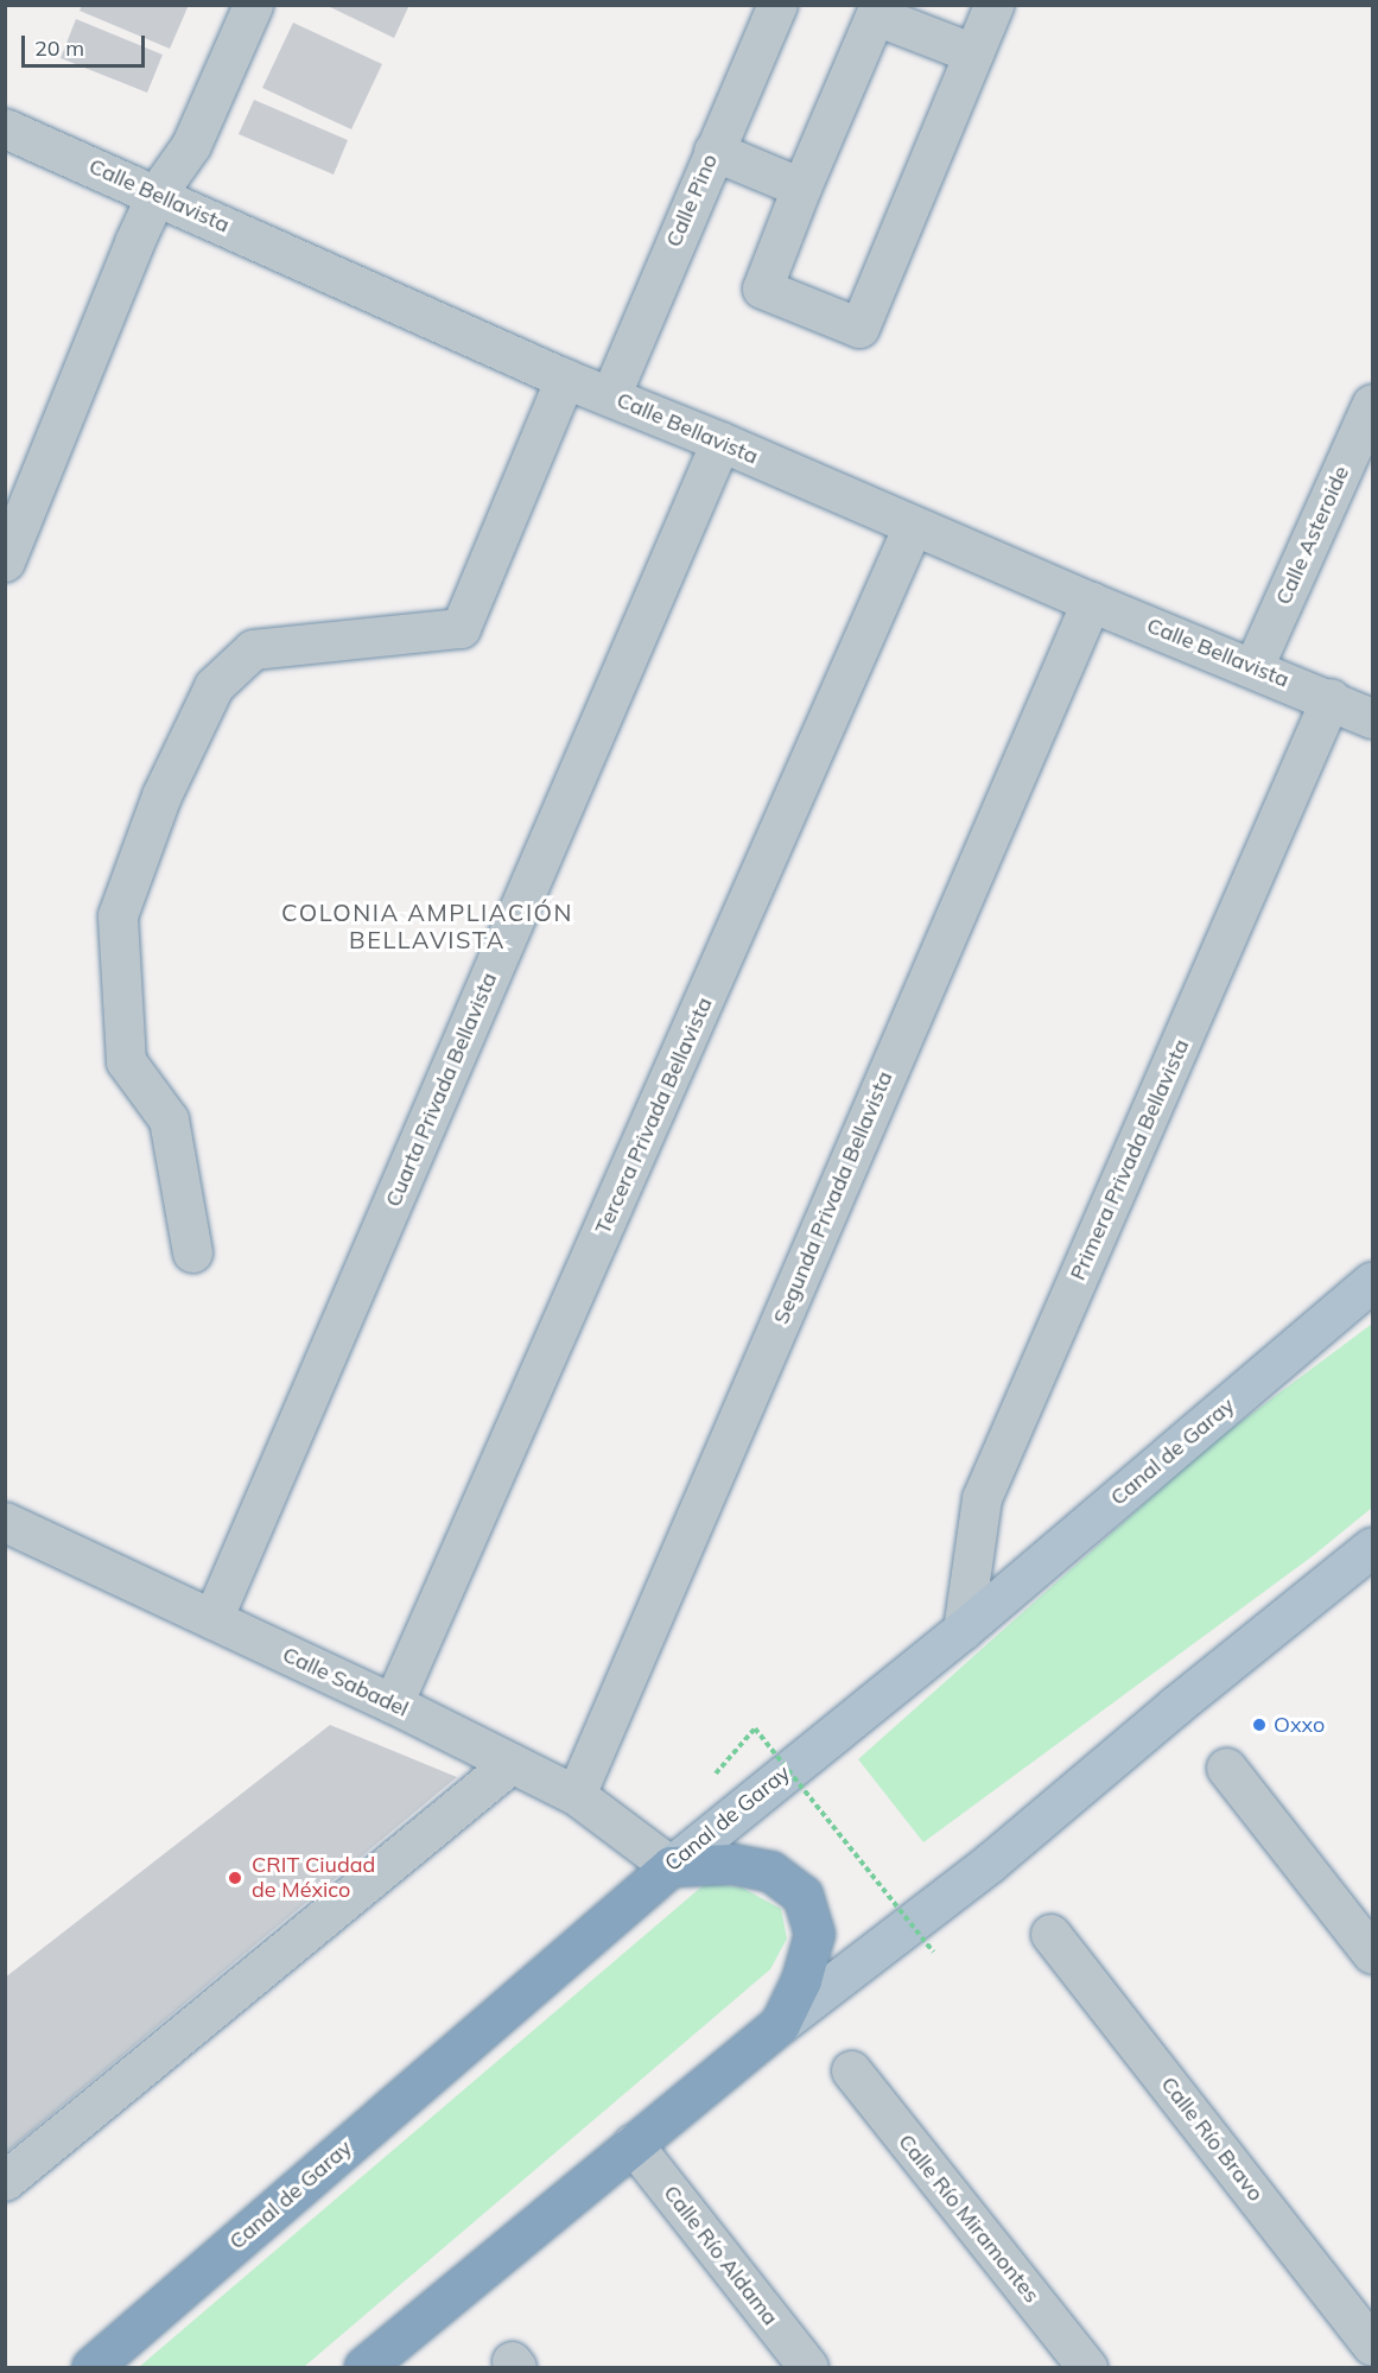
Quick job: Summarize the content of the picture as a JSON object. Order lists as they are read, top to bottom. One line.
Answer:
{"streets":{"highway":["Canal de Garay"],"street":["Calle Bellavista","Calle Pino","Calle Asteroide","Cuarta Privada Bellavista","Tercera Privada Bellavista","Primera Privada Bellavista","Segunda Privada Bellavista","Calle Sabadel","Calle Río Bravo","Calle Río Miramontes","Calle Río Aldama"]},"crossings":[["Calle Bellavista","Calle Pino"],["Calle Bellavista","Calle Asteroide"],["Calle Bellavista","Cuarta Privada Bellavista"],["Calle Bellavista","Tercera Privada Bellavista"],["Calle Bellavista","Primera Privada Bellavista"],["Calle Bellavista","Segunda Privada Bellavista"],["Cuarta Privada Bellavista","Calle Sabadel"],["Tercera Privada Bellavista","Calle Sabadel"],["Primera Privada Bellavista","Canal de Garay"],["Segunda Privada Bellavista","Calle Sabadel"],["Canal de Garay","Calle Sabadel"]],"districts":["COLONIA AMPLIACIÓN BELLAVISTA"],"places":["Oxxo","CRIT Ciudad de México"],"scale_bar":"20 m"}
